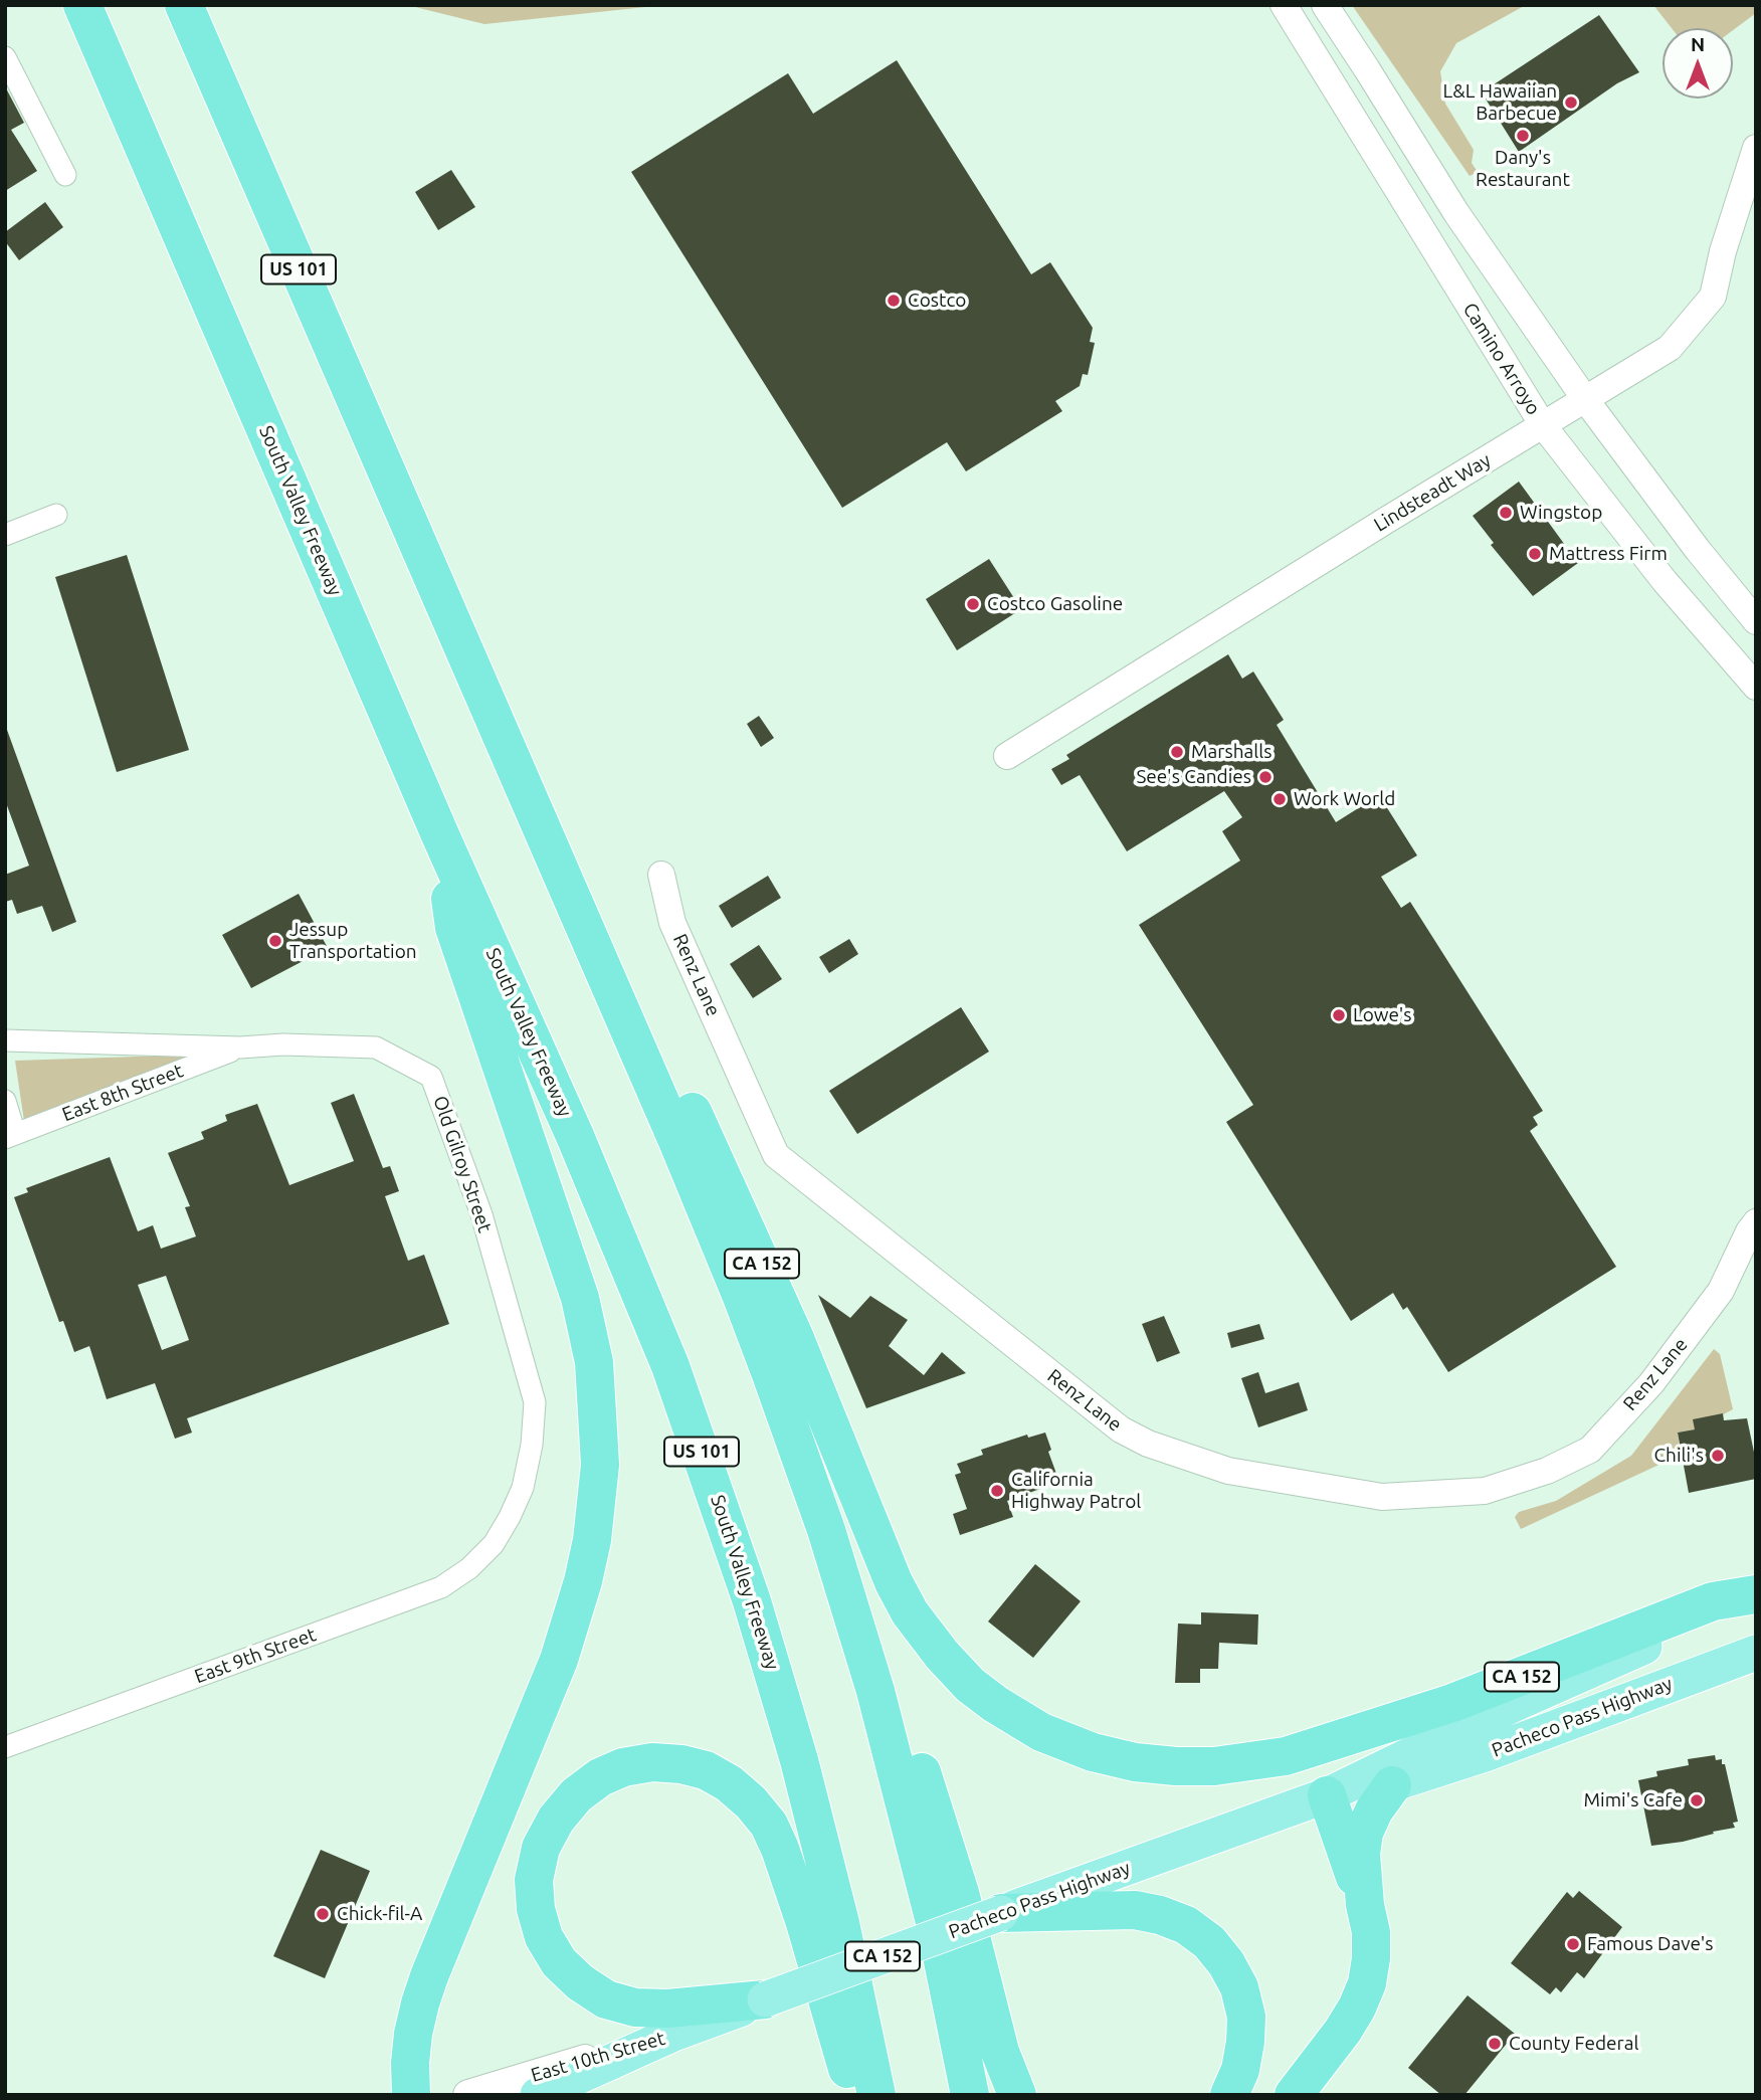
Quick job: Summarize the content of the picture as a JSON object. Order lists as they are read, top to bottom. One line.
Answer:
{"streets":{"highway":["US 101","South Valley Freeway","CA 152","Pacheco Pass Highway","East 10th Street"],"street":["Camino Arroyo","Lindsteadt Way","Renz Lane","East 8th Street","Old Gilroy Street","East 9th Street"]},"crossings":[["US 101","CA 152"],["Camino Arroyo","Lindsteadt Way"],["East 8th Street","Old Gilroy Street"],["Old Gilroy Street","East 9th Street"],["CA 152","Pacheco Pass Highway"],["Pacheco Pass Highway","East 10th Street"]],"places":["L&L Hawaiian Barbecue","Dany's Restaurant","Costco","Wingstop","Mattress Firm","Costco Gasoline","Marshalls","See's Candies","Work World","Jessup Transportation","Lowe's","Chili's","California Highway Patrol","Mimi's Cafe","Chick-fil-A","Famous Dave's","County Federal"],"north":"top"}
